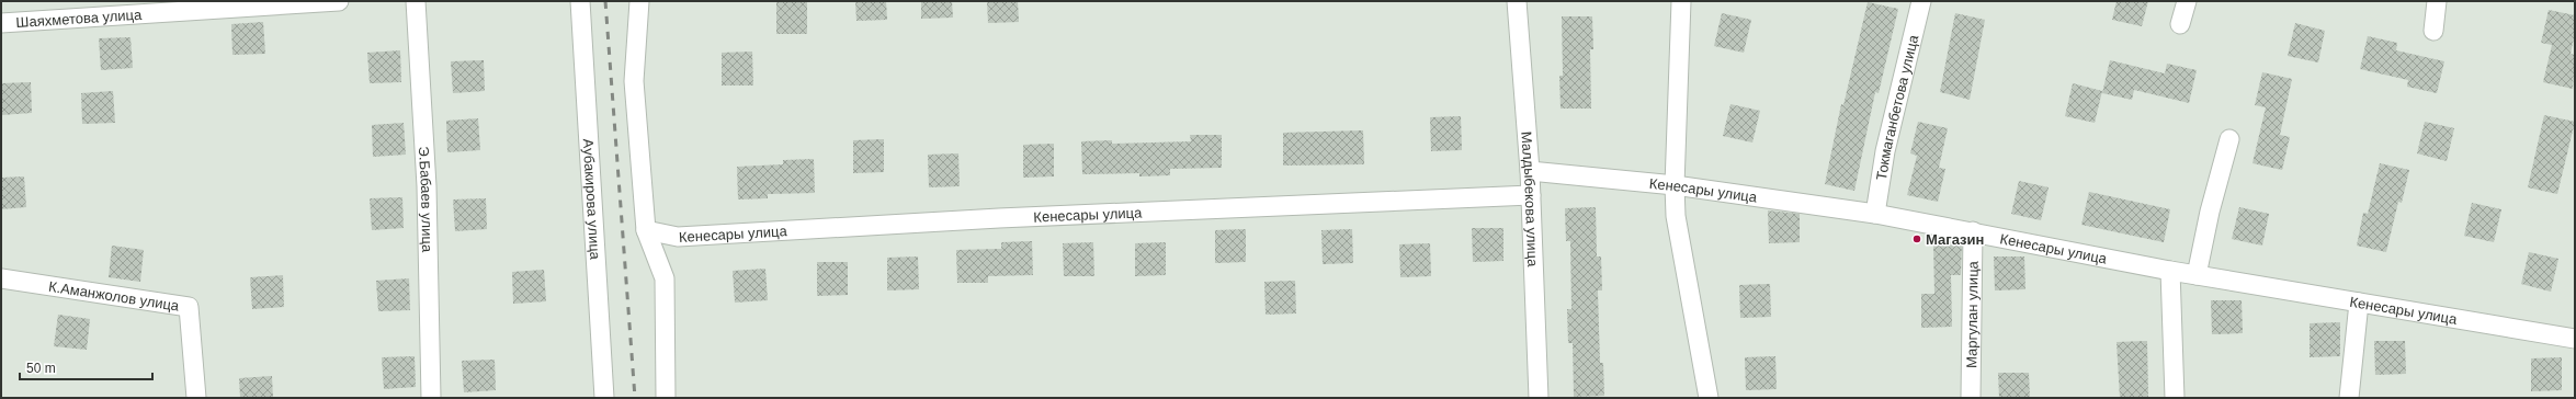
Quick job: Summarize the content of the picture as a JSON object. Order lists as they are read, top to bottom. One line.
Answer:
{"streets":{"street":["Шаяхметова улица","Токмаганбетова улица","Кенесары улица","Э.Бабаев улица","Аубакирова улица","Малдыбекова улица","К.Аманжолов улица","Маргулан улица"]},"crossings":[["Токмаганбетова улица","Кенесары улица"],["Кенесары улица","Малдыбекова улица"],["Кенесары улица","Маргулан улица"]],"places":["Магазин"],"scale_bar":"50 m"}
